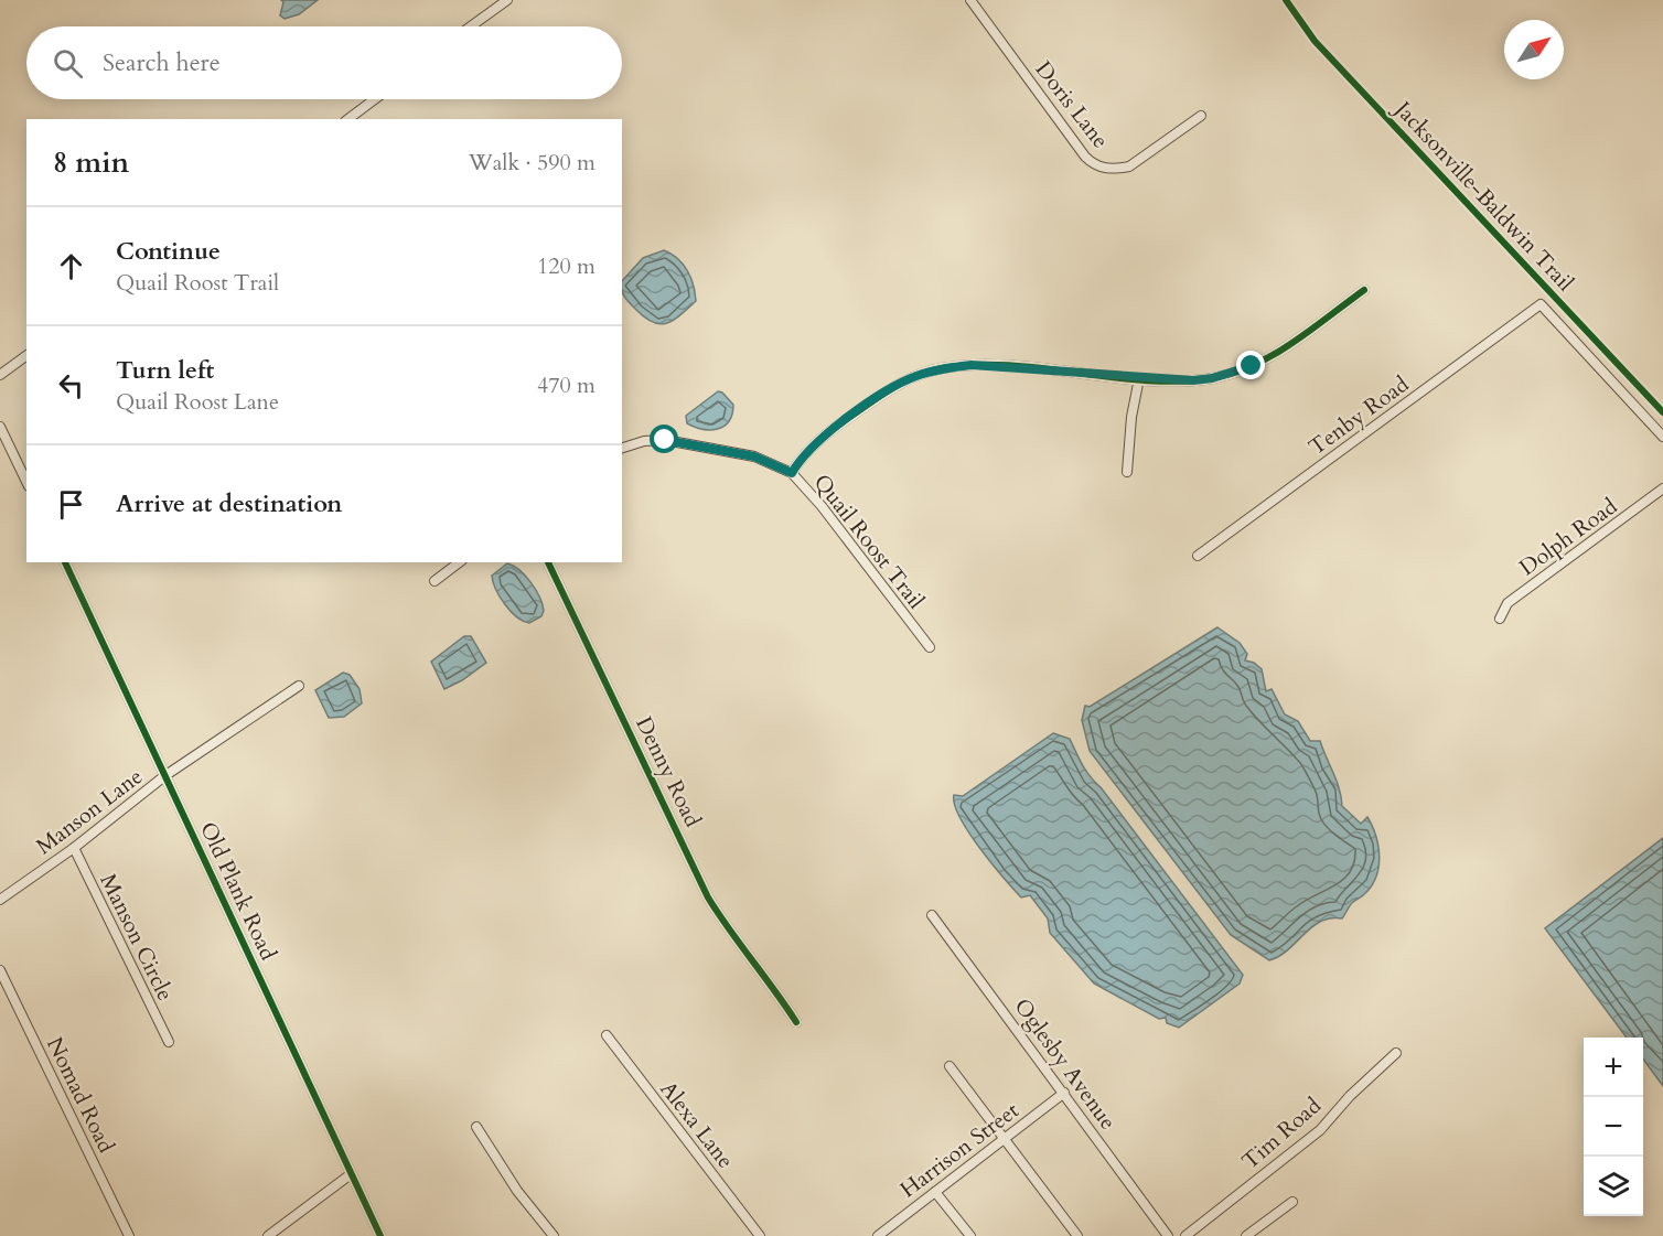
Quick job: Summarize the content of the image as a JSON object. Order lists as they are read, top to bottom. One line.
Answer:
{"streets":{"street":["Doris Lane","Tenby Road","Dolph Road","Quail Roost Trail","Denny Road","Manson Lane","Old Plank Road","Manson Circle","Oglesby Avenue","Nomad Road","Alexa Lane","Tim Road","Harrison Street"],"cycle path":["Jacksonville-Baldwin Trail"]},"crossings":[["Manson Lane","Old Plank Road"],["Manson Lane","Manson Circle"],["Oglesby Avenue","Harrison Street"]],"north":"top right","page":{"search":"Search here","heading":["8 min","Walk · 590 m"],"list":[["Continue","Quail Roost Trail","120 m"],["Turn left","Quail Roost Lane","470 m"],"Arrive at destination"],"map_buttons":["+","−"]}}
